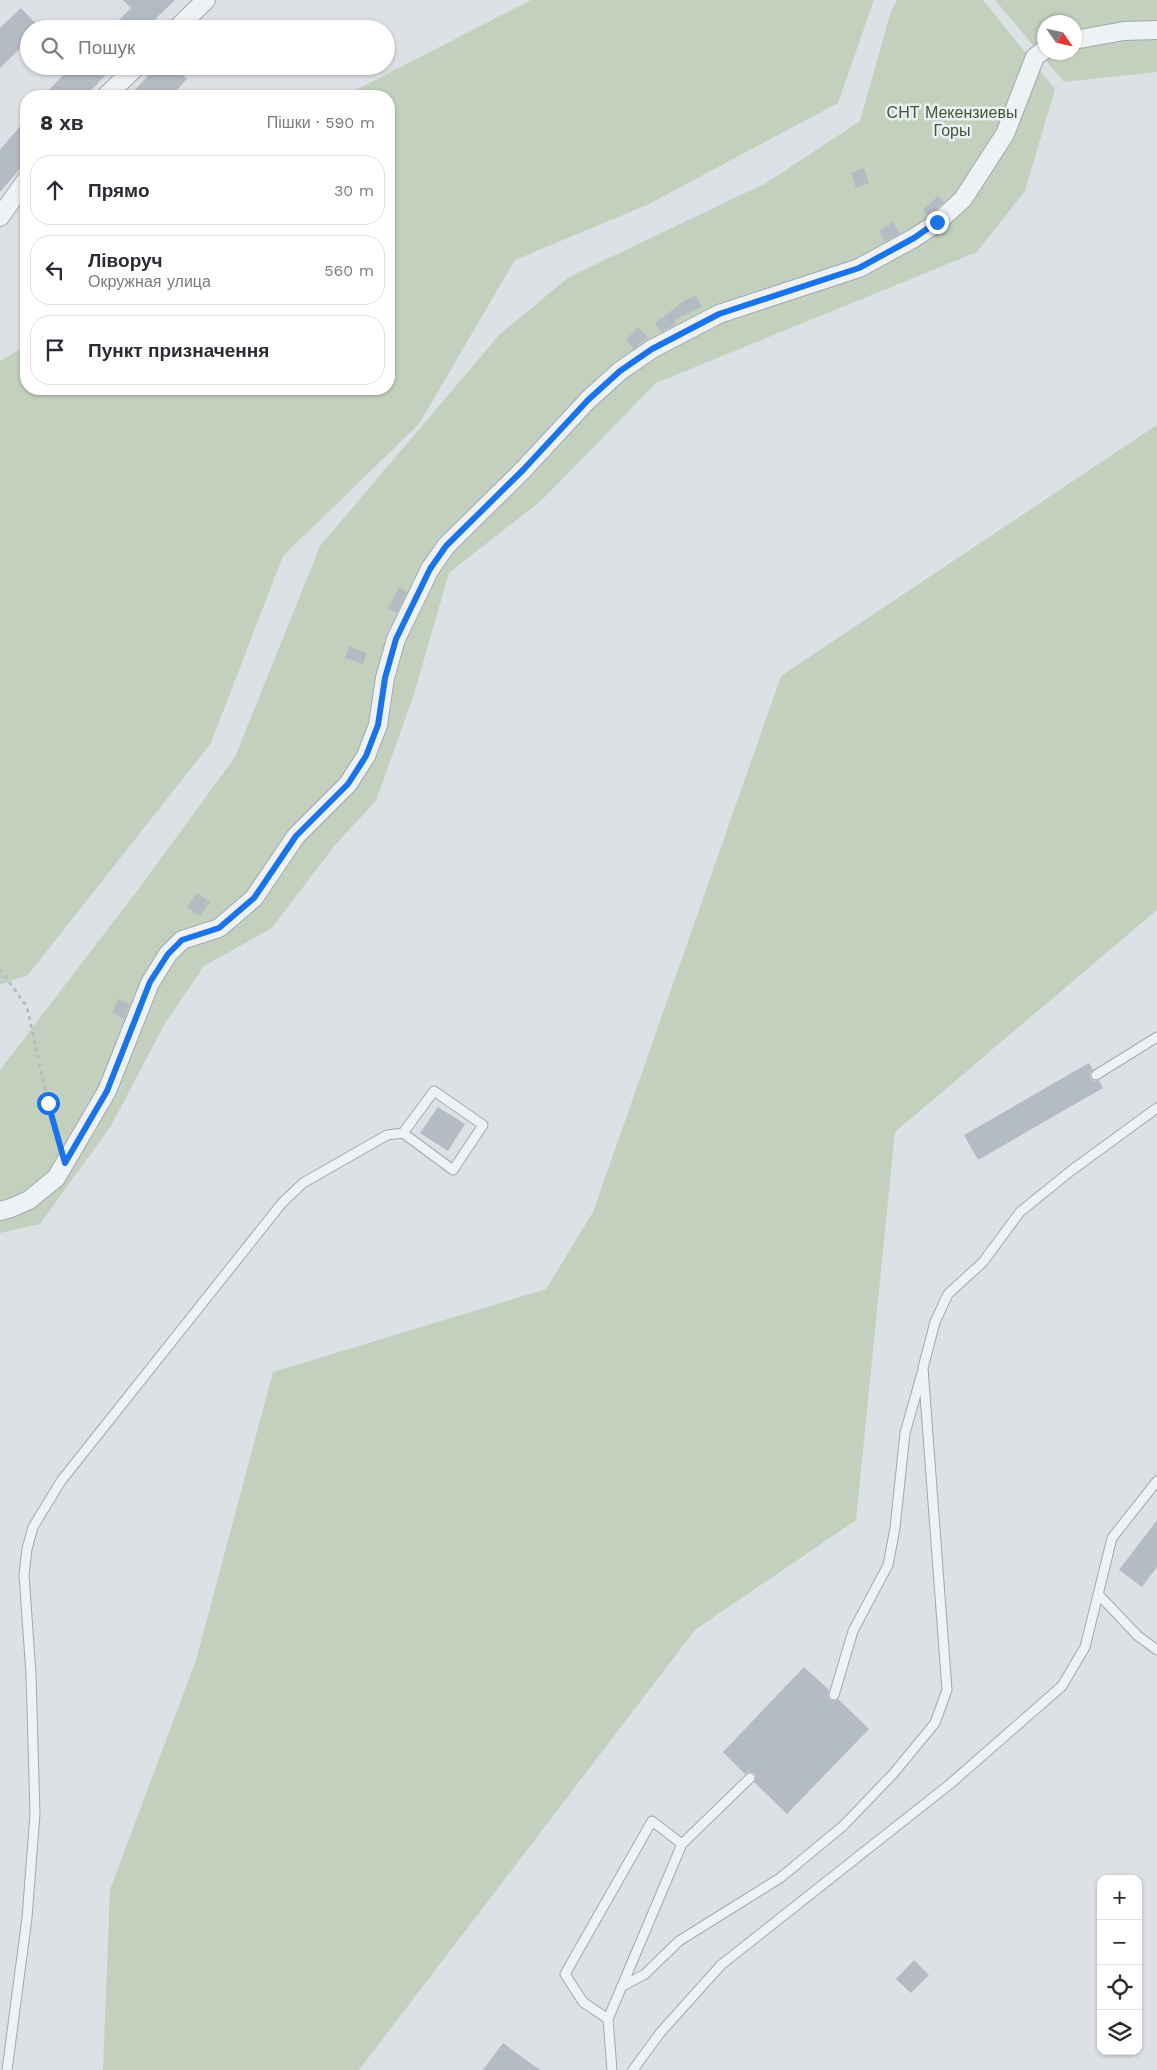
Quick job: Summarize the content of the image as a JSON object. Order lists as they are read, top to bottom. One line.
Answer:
{"parks":["СНТ Мекензиевы Горы"],"north":"bottom right","page":{"search":"Пошук","heading":["8 хв","Пішки · 590 m"],"list":[["Прямо","30 m"],["Ліворуч","Окружная улица","560 m"],"Пункт призначення"],"map_buttons":["+","−"]}}
